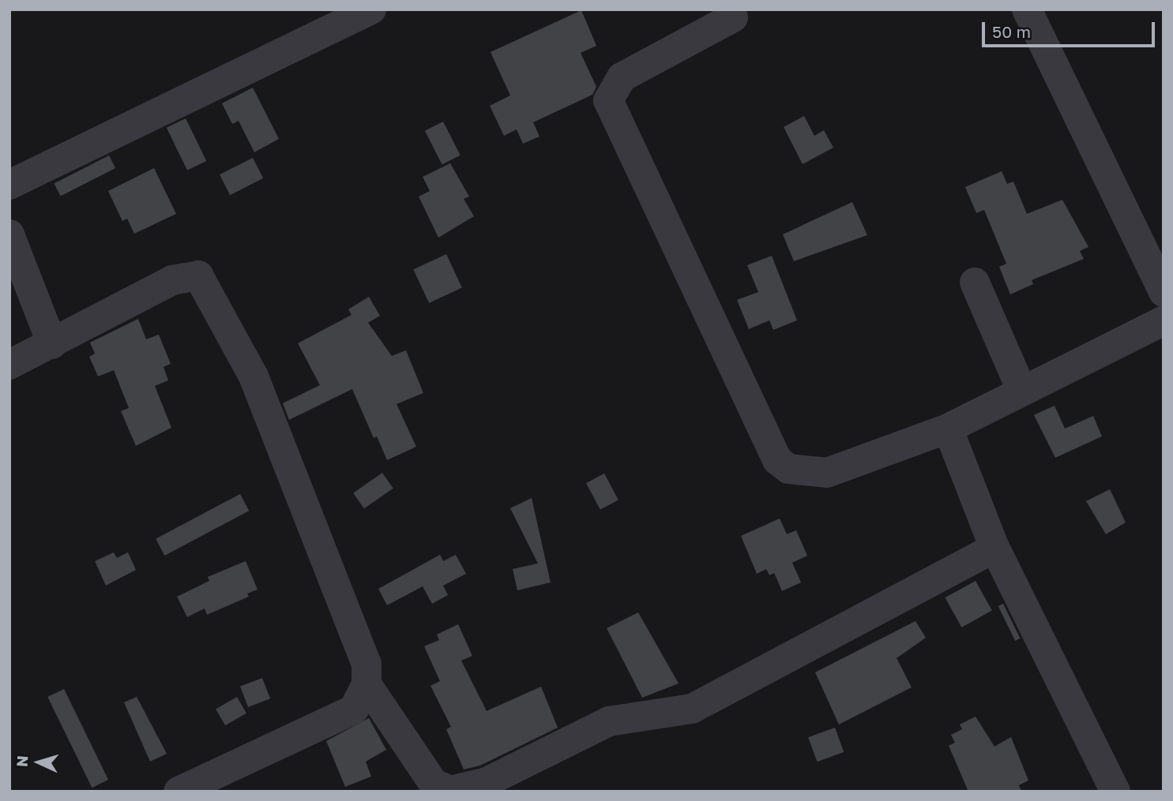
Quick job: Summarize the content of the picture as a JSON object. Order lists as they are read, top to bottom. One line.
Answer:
{"scale_bar":"50 m","north":"left"}
